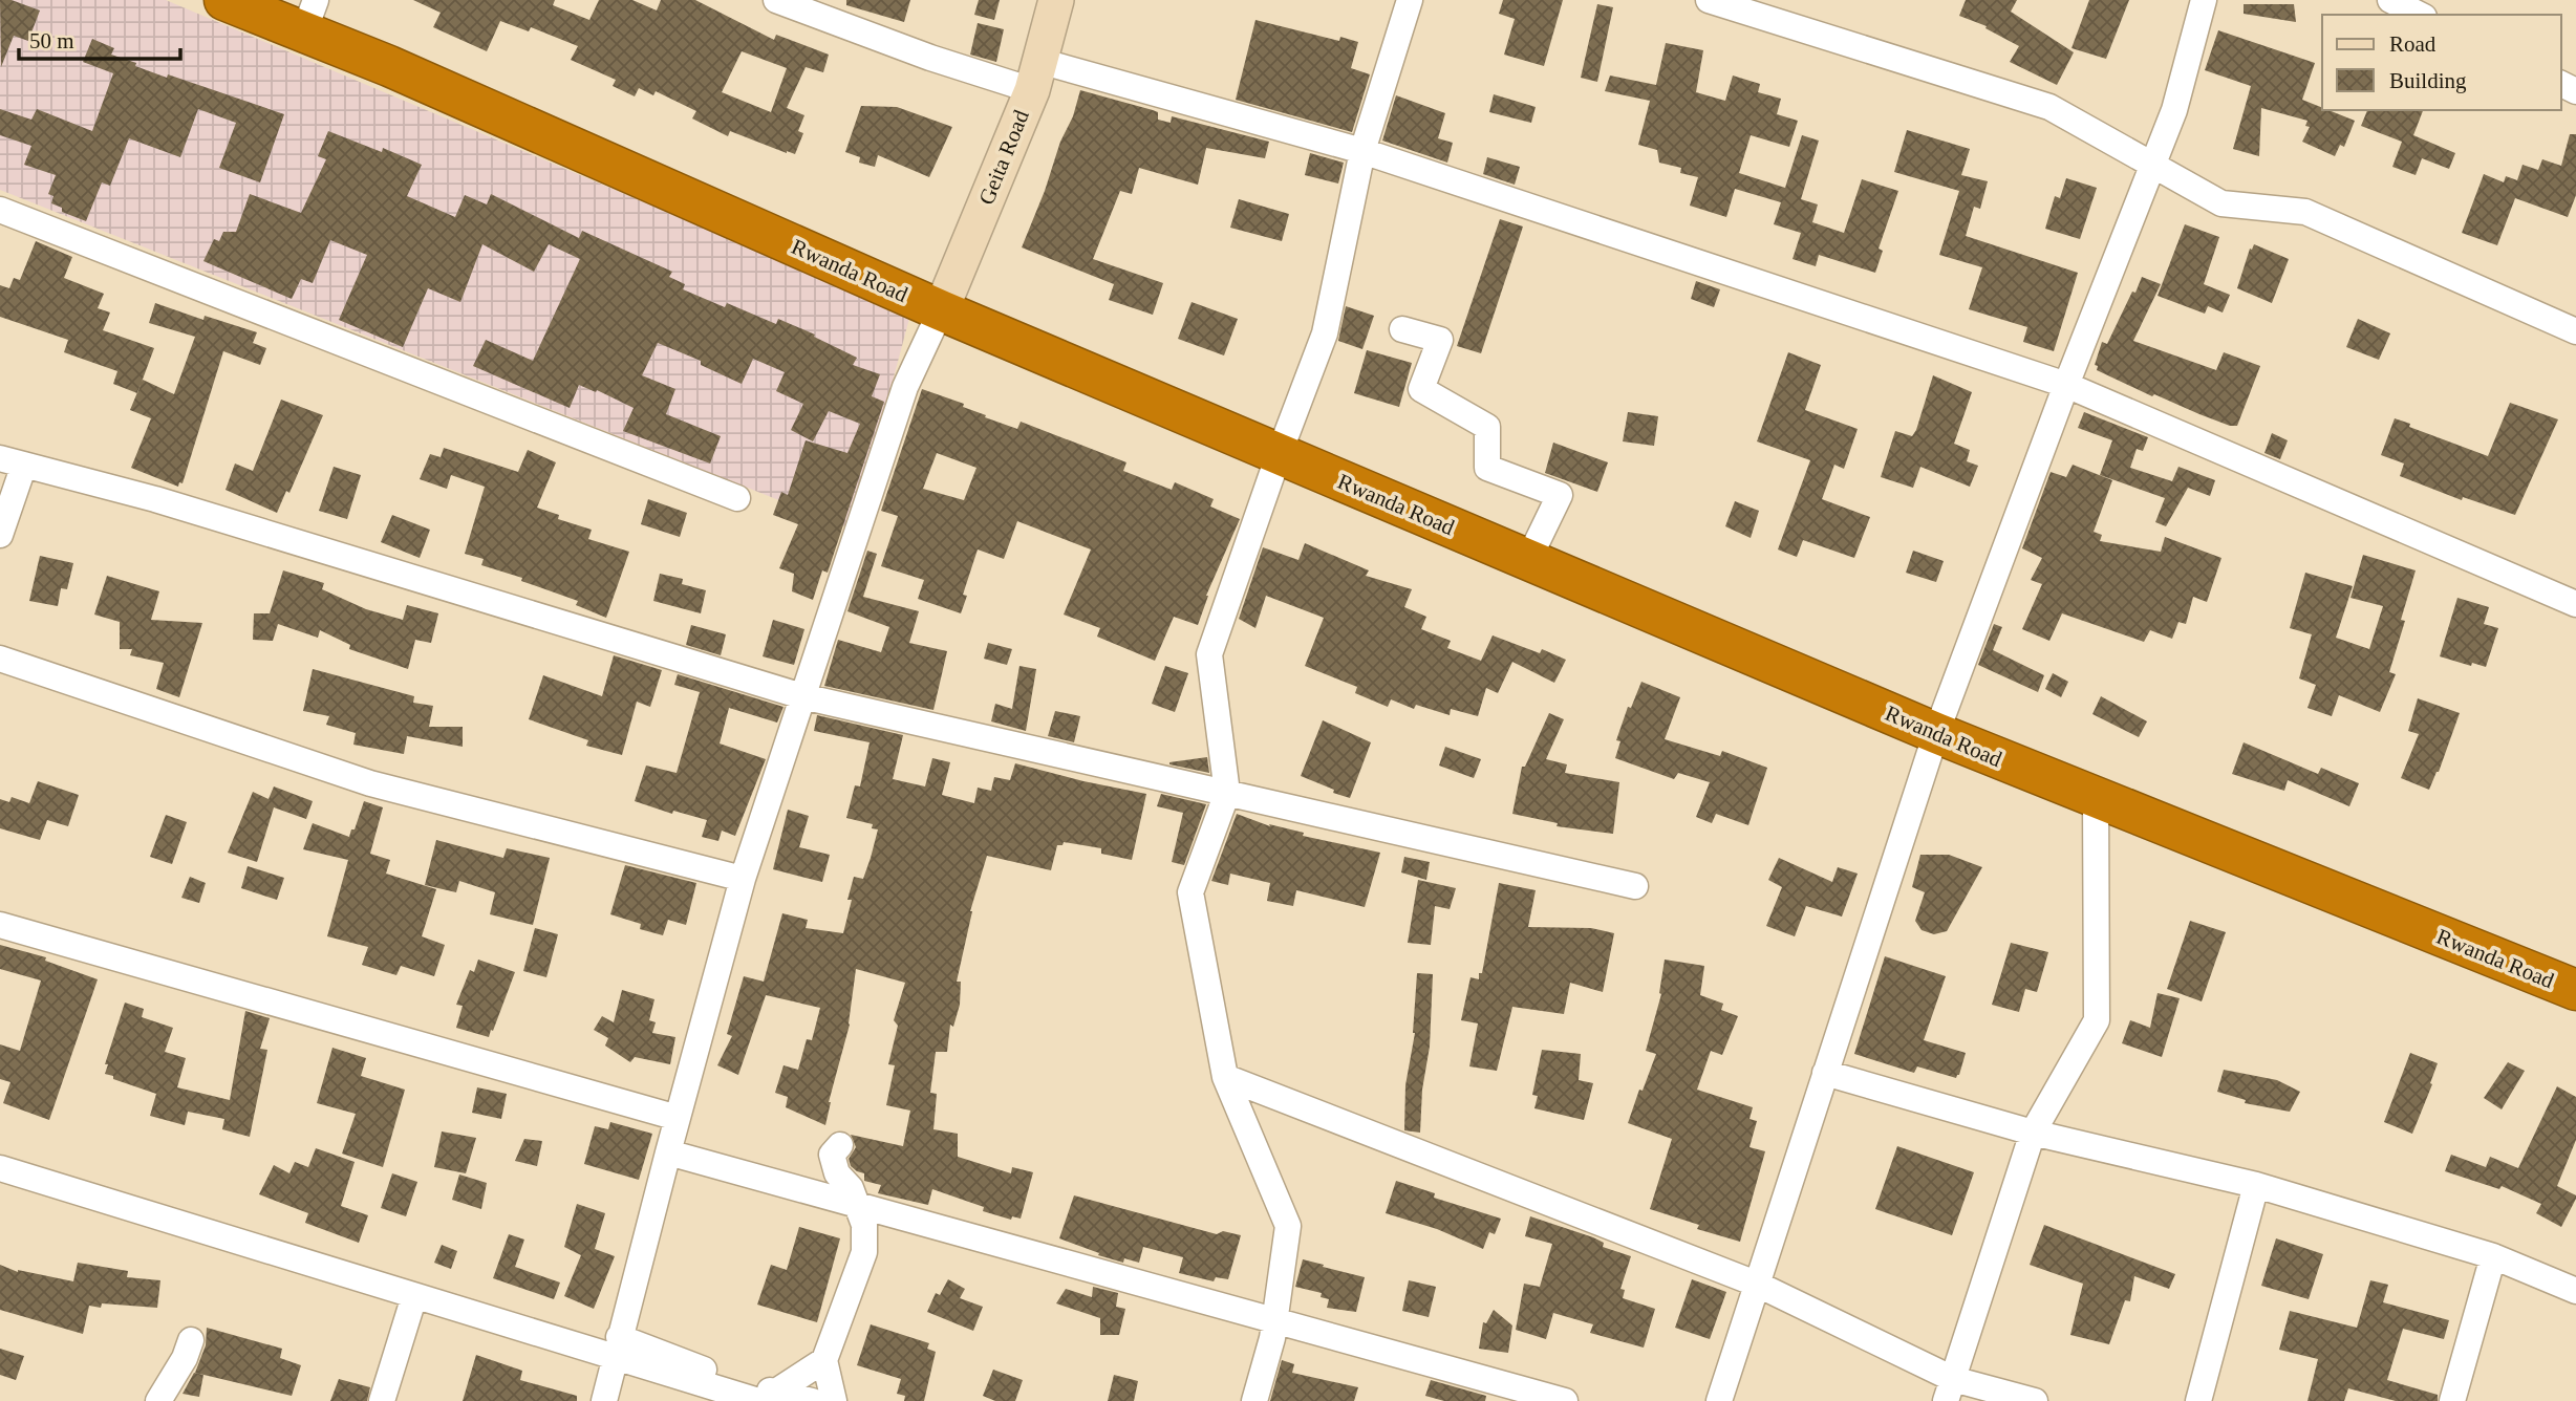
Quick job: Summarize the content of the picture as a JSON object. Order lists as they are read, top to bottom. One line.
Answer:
{"streets":{"highway":["Rwanda Road"],"main road":["Geita Road"]},"crossings":[["Geita Road","Rwanda Road"]],"legend":["Road","Building"],"scale_bar":"50 m"}
